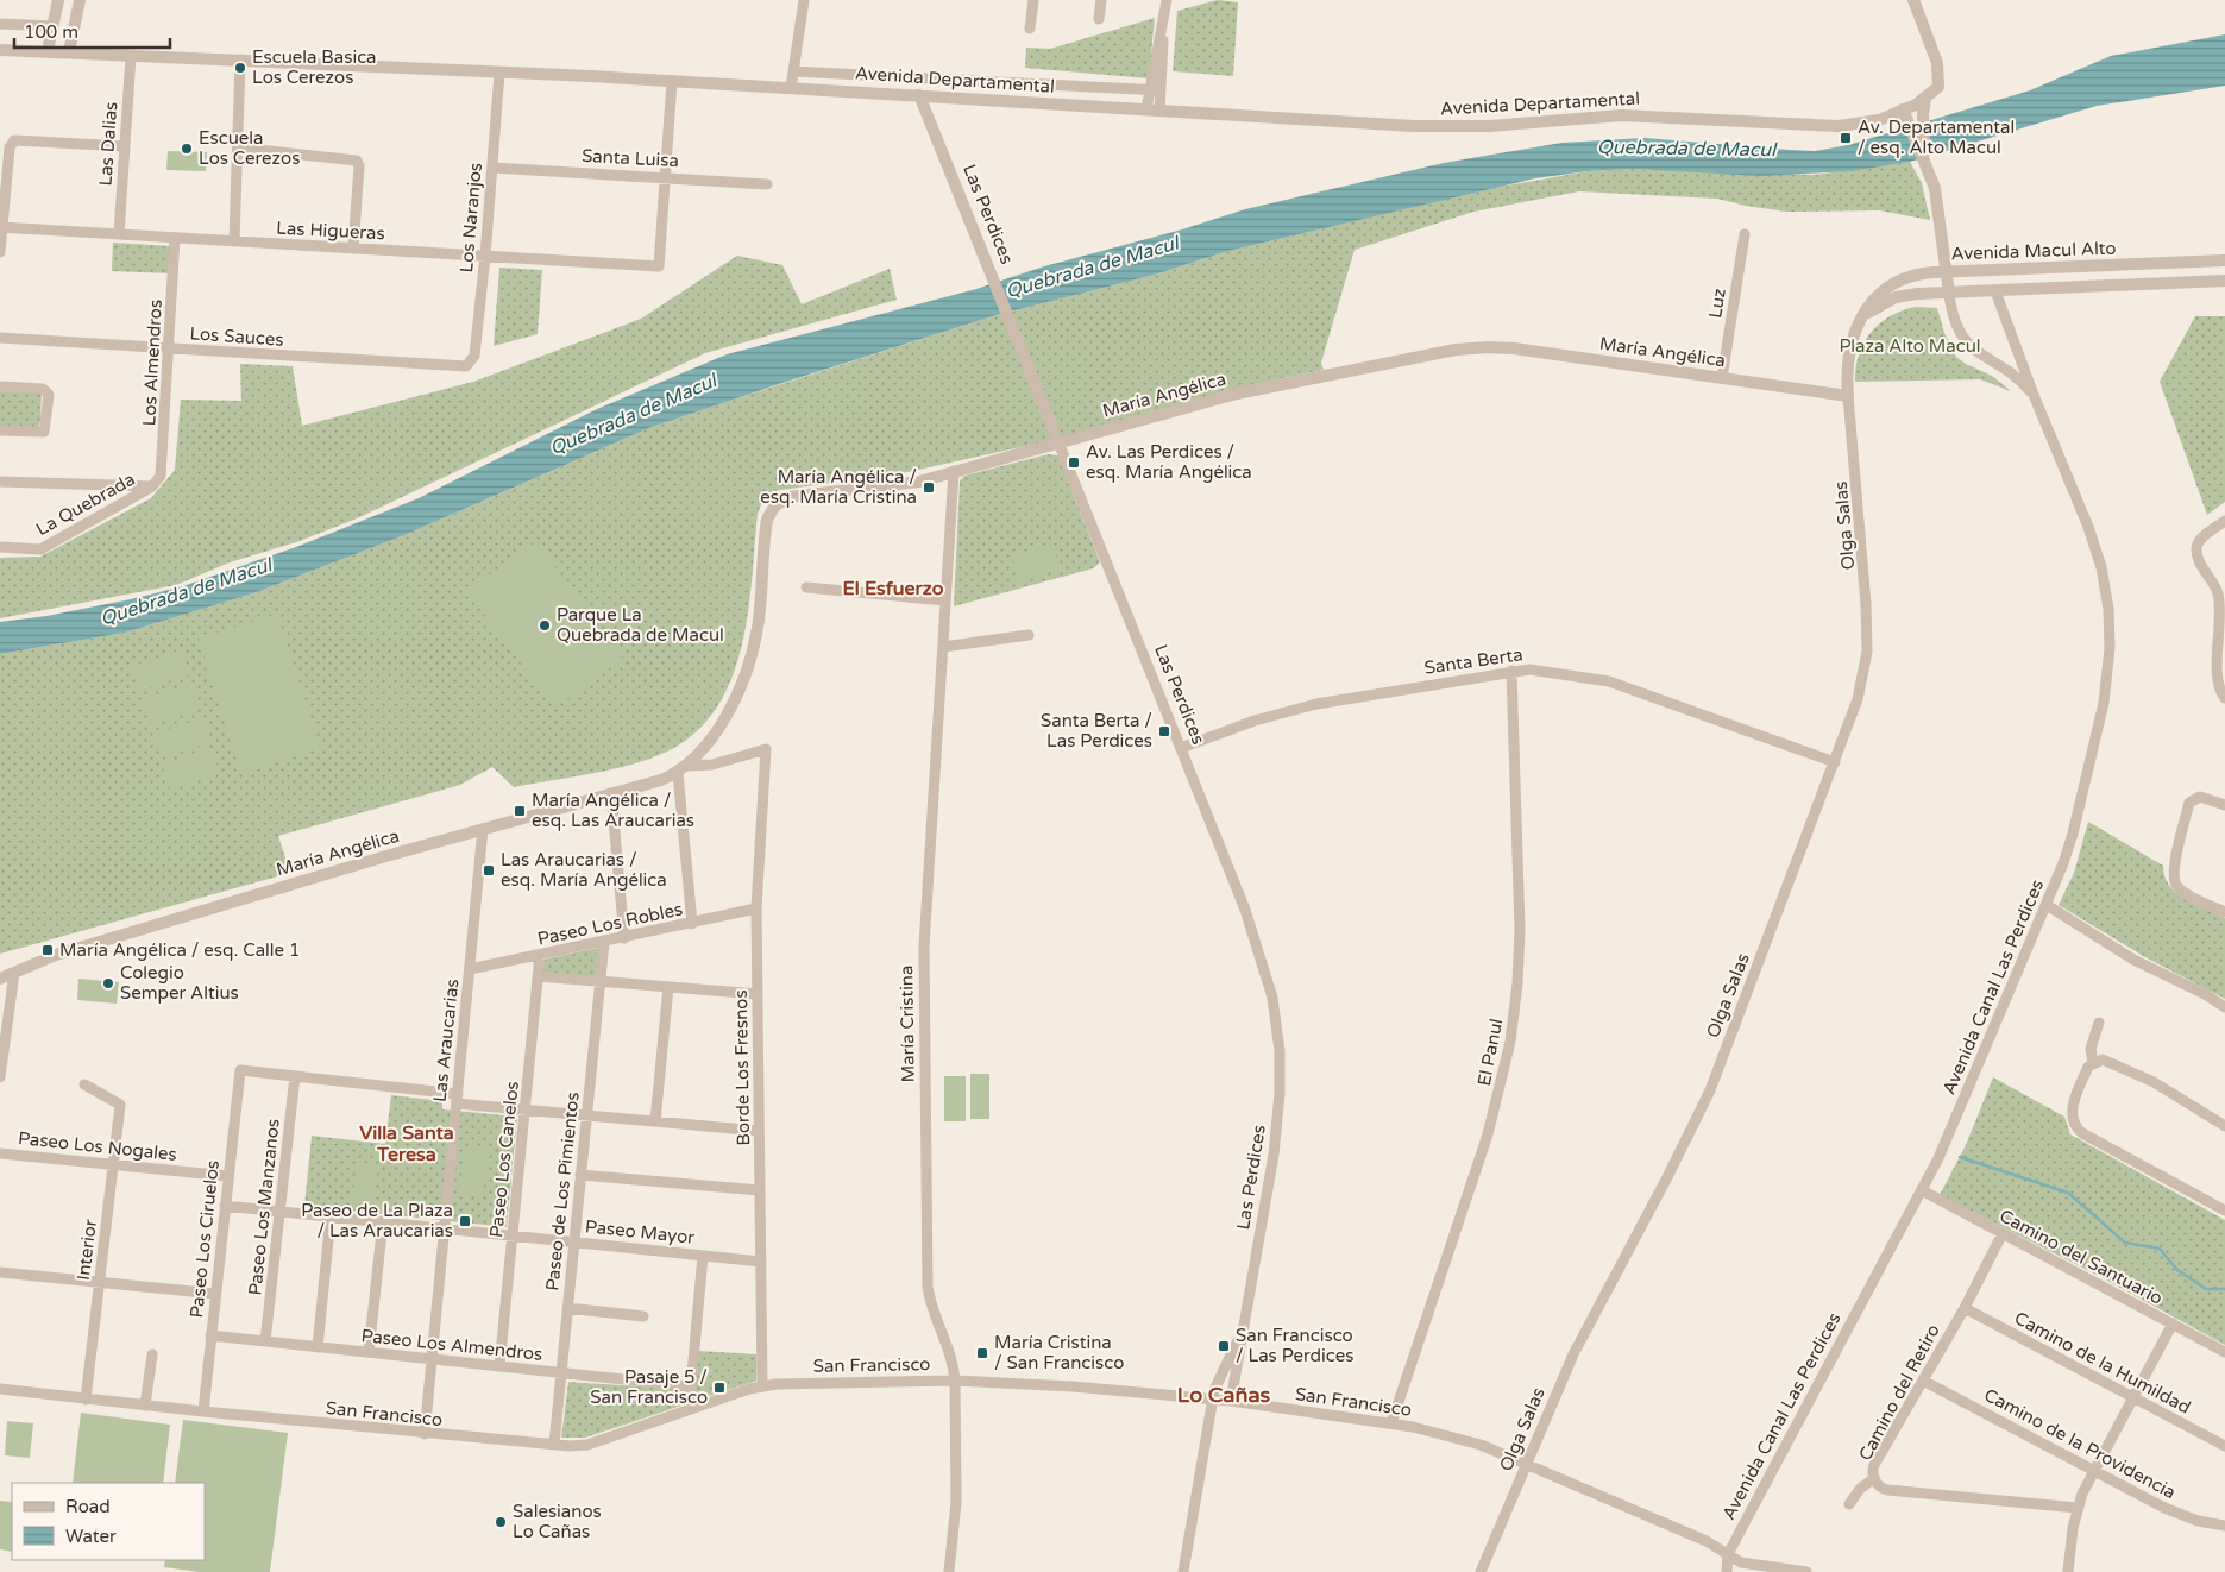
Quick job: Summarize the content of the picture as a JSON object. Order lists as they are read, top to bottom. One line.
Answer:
{"streets":{"street":["Avenida Departamental","Las Dalias","Santa Luisa","Las Perdices","Los Naranjos","Las Higueras","Avenida Macul Alto","Luz","Los Sauces","María Angélica","Los Almendros","La Quebrada","Olga Salas","Santa Berta","Paseo Los Robles","Avenida Canal Las Perdices","María Cristina","Las Araucarias","El Panul","Borde Los Fresnos","Paseo Los Nogales","Paseo Los Canelos","Paseo de Los Pimientos","Paseo Los Manzanos","Paseo Mayor","Paseo Los Ciruelos","Interior","Camino del Santuario","Paseo Los Almendros","Camino de la Humildad","San Francisco","Camino del Retiro","Camino de la Providencia"]},"crossings":[["Avenida Departamental","Las Dalias"],["Avenida Departamental","Las Perdices"],["Avenida Departamental","Los Naranjos"],["Avenida Departamental","Avenida Canal Las Perdices"],["Las Dalias","Las Higueras"],["Santa Luisa","Los Naranjos"],["Santa Luisa","Las Higueras"],["Las Perdices","María Angélica"],["Las Perdices","Santa Berta"],["Las Perdices","San Francisco"],["Los Naranjos","Las Higueras"],["Los Naranjos","Los Sauces"],["Las Higueras","Los Almendros"],["Avenida Macul Alto","María Angélica"],["Avenida Macul Alto","Olga Salas"],["Avenida Macul Alto","Avenida Canal Las Perdices"],["Luz","María Angélica"],["Los Sauces","Los Almendros"],["María Angélica","Olga Salas"],["María Angélica","María Cristina"],["María Angélica","Las Araucarias"],["María Angélica","Borde Los Fresnos"],["Los Almendros","La Quebrada"],["Olga Salas","Santa Berta"],["Olga Salas","San Francisco"],["Santa Berta","El Panul"],["Paseo Los Robles","Las Araucarias"],["Paseo Los Robles","Borde Los Fresnos"],["Paseo Los Robles","Paseo Los Canelos"],["Paseo Los Robles","Paseo de Los Pimientos"],["Avenida Canal Las Perdices","Camino del Santuario"],["Avenida Canal Las Perdices","San Francisco"],["María Cristina","San Francisco"],["Las Araucarias","Paseo Mayor"],["Las Araucarias","Paseo Los Almendros"],["Las Araucarias","San Francisco"],["El Panul","San Francisco"],["Borde Los Fresnos","Paseo Mayor"],["Borde Los Fresnos","San Francisco"],["Paseo Los Nogales","Paseo Los Ciruelos"],["Paseo Los Nogales","Interior"],["Paseo Los Canelos","Paseo Mayor"],["Paseo Los Canelos","Paseo Los Almendros"],["Paseo de Los Pimientos","Paseo Mayor"],["Paseo de Los Pimientos","Paseo Los Almendros"],["Paseo de Los Pimientos","San Francisco"],["Paseo Los Manzanos","Paseo Mayor"],["Paseo Los Manzanos","Paseo Los Ciruelos"],["Paseo Los Manzanos","Paseo Los Almendros"],["Paseo Mayor","Paseo Los Ciruelos"],["Paseo Mayor","Paseo Los Almendros"],["Paseo Los Ciruelos","Paseo Los Almendros"],["Paseo Los Ciruelos","San Francisco"],["Interior","San Francisco"],["Camino del Santuario","Camino del Retiro"],["Camino de la Humildad","Camino del Retiro"],["Camino del Retiro","Camino de la Providencia"]],"districts":["El Esfuerzo","Villa Santa Teresa","Lo Cañas"],"water":["Quebrada de Macul"],"parks":["Plaza Alto Macul"],"places":{"other":["Escuela Basica Los Cerezos","Escuela Los Cerezos","Parque La Quebrada de Macul","Colegio Semper Altius","Salesianos Lo Cañas"],"transit":["Av. Departamental / esq. Alto Macul","Av. Las Perdices / esq. María Angélica","María Angélica / esq. María Cristina","Santa Berta / Las Perdices","María Angélica / esq. Las Araucarias","Las Araucarias / esq. María Angélica","María Angélica / esq. Calle 1","Paseo de La Plaza / Las Araucarias","San Francisco / Las Perdices","María Cristina / San Francisco","Pasaje 5 / San Francisco"]},"legend":["Road","Water"],"scale_bar":"100 m"}
